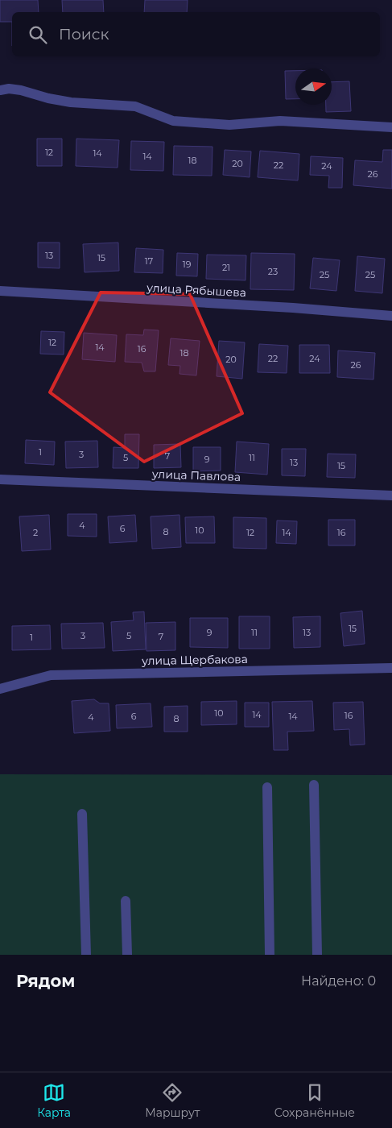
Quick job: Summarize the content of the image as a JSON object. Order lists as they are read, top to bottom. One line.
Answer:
{"streets":{"street":["улица Рябышева","улица Павлова","улица Щербакова"]},"house_numbers":["12","14","14","18","20","22","24","26","13","15","17","19","21","23","25","25","12","14","16","18","22","24","20","26","1","3","7","5","11","9","13","15","4","6","10","8","2","12","14","16","15","9","11","13","3","5","7","1","10","14","16","6","14","4","8"],"north":"right","page":{"search":"Поиск","heading":["Рядом","Найдено: 0"],"nav":["Карта","Маршрут","Сохранённые"]}}
